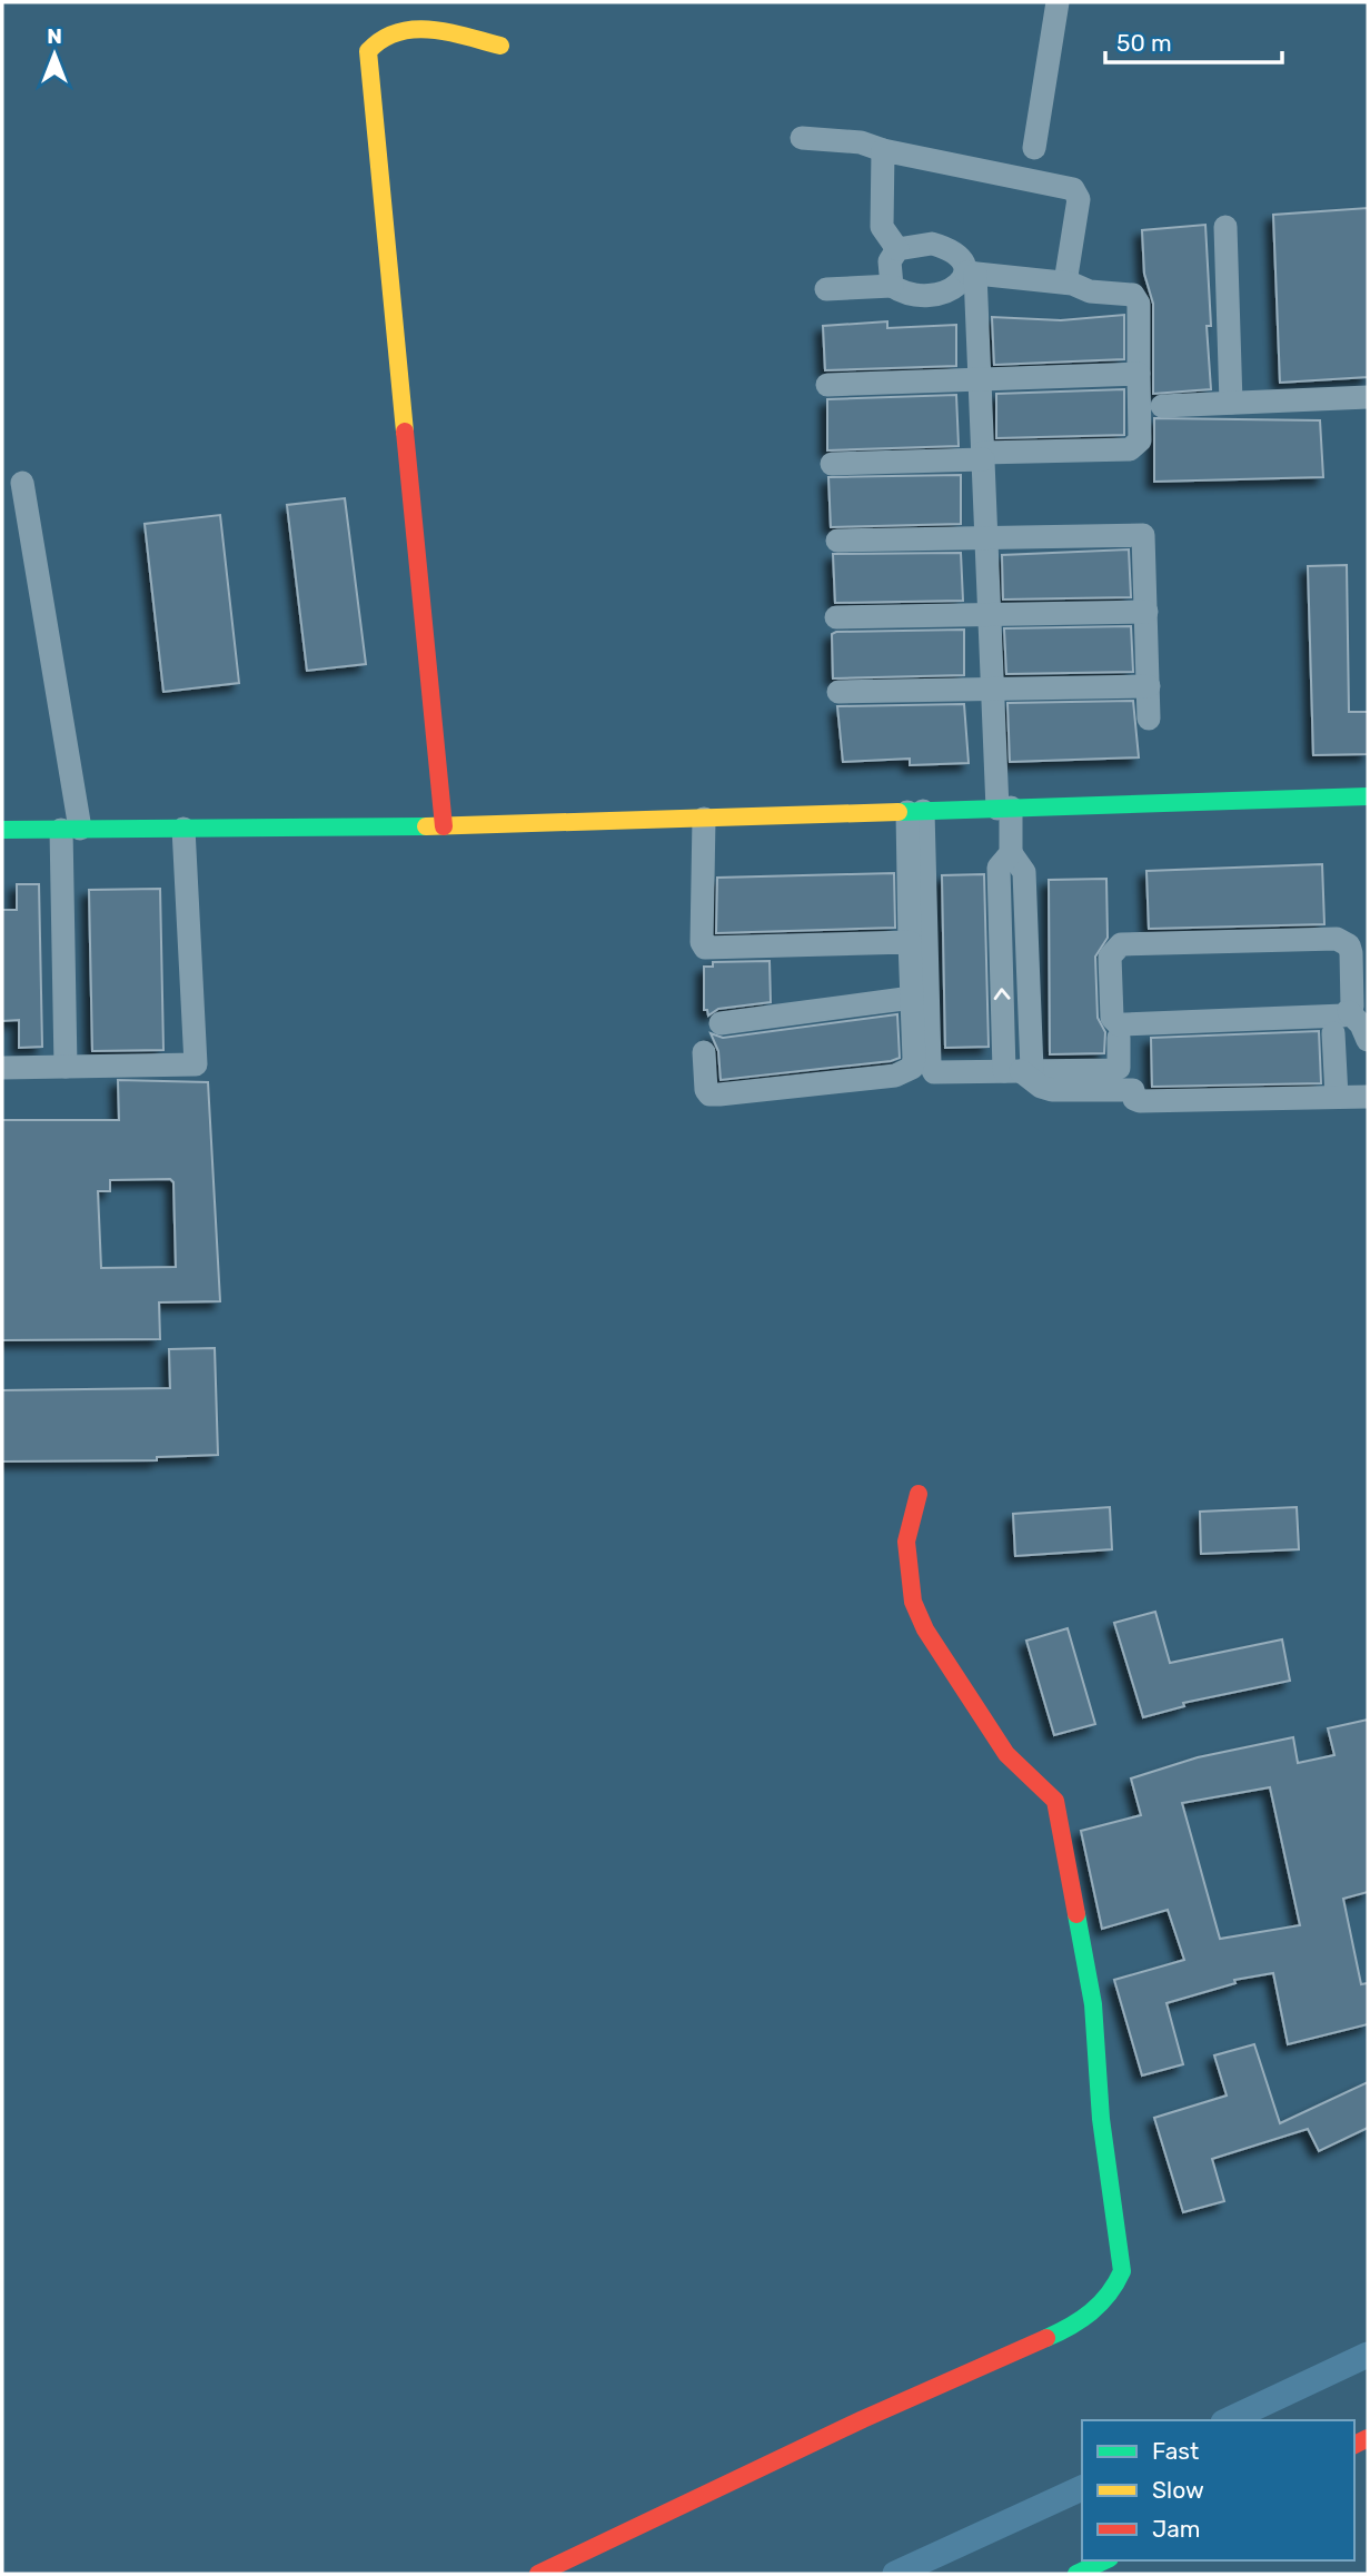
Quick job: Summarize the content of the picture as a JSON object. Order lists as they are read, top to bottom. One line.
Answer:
{"legend":["Fast","Slow","Jam"],"scale_bar":"50 m","north":"top"}
